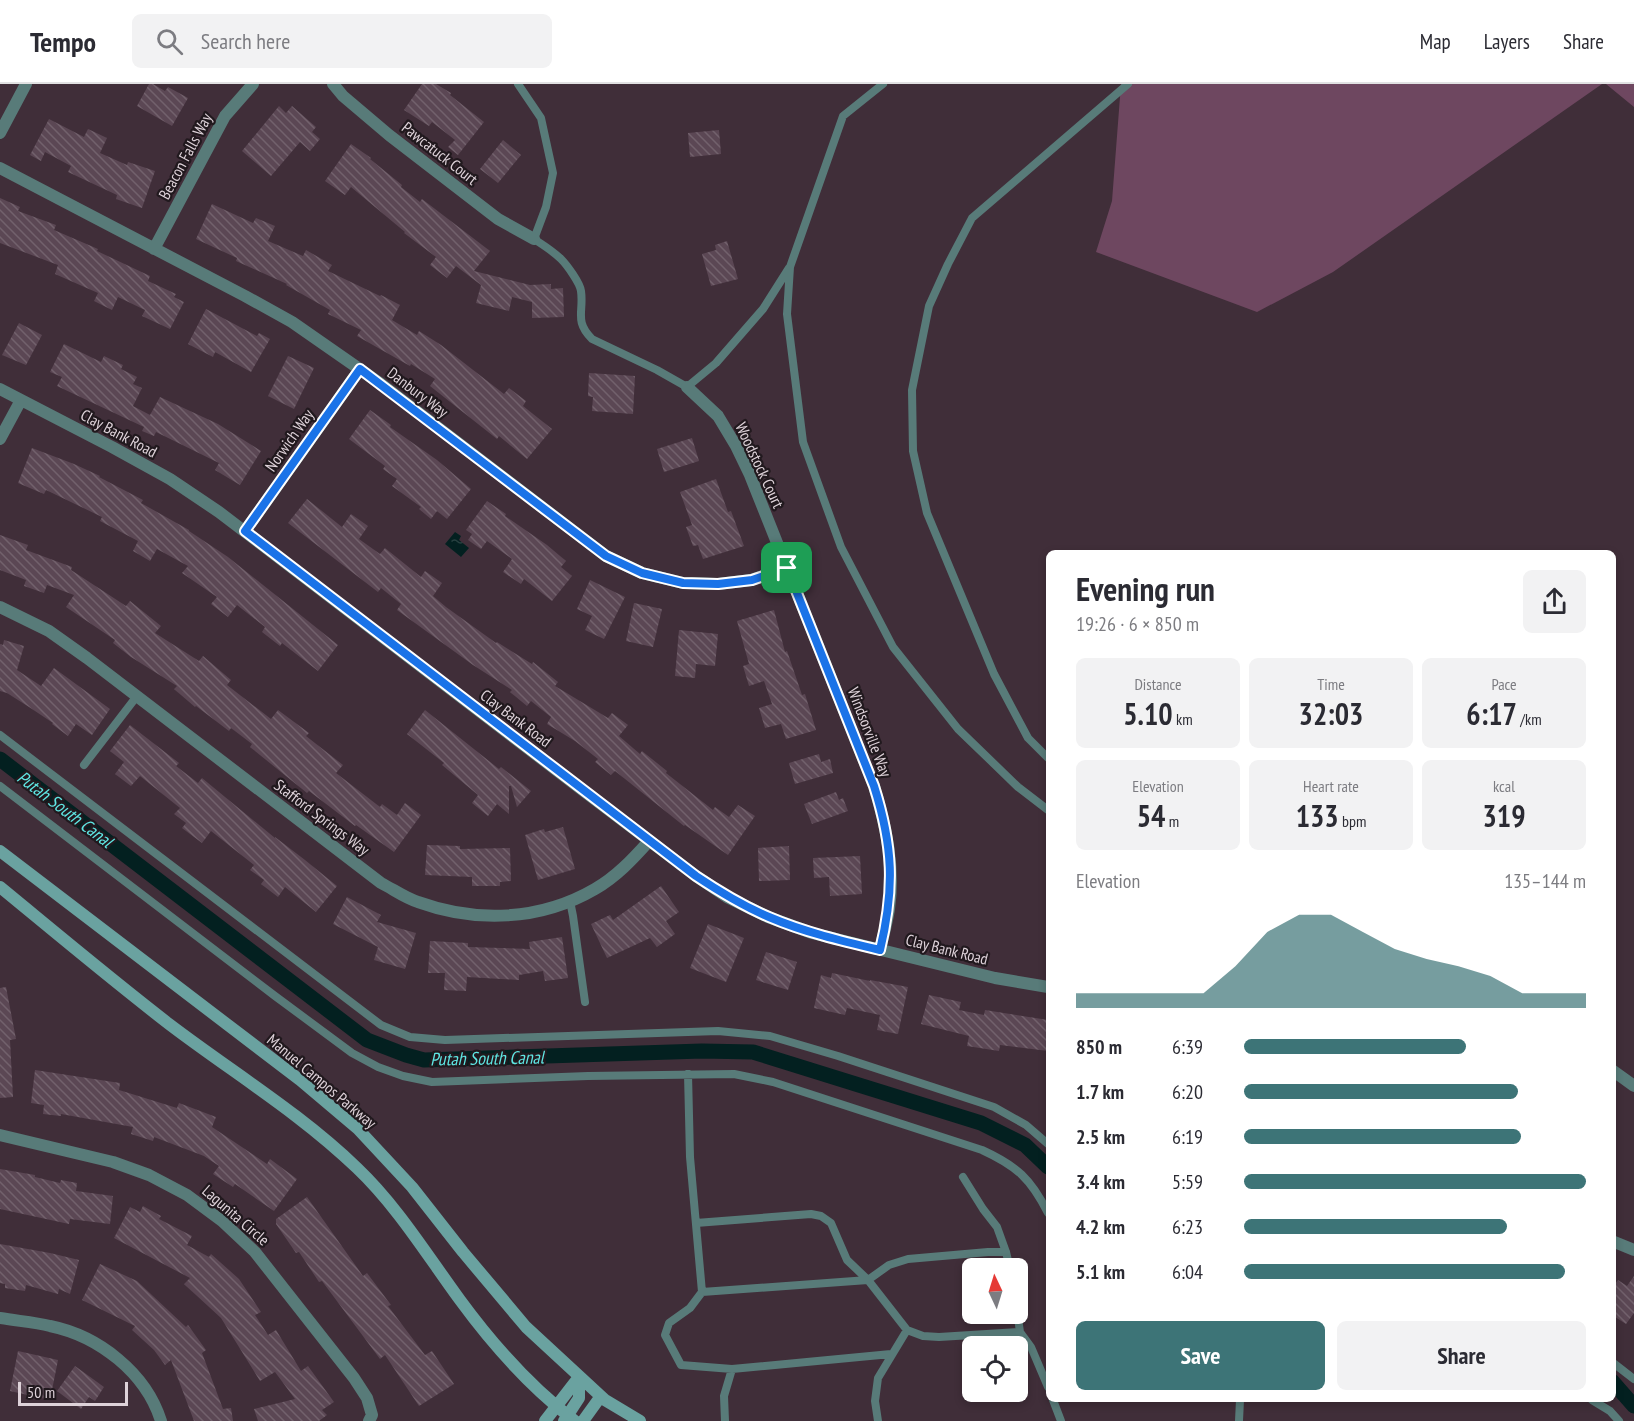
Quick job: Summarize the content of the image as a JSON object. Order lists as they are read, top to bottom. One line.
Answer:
{"streets":{"main road":["Manuel Campos Parkway"],"street":["Pawcatuck Court","Beacon Falls Way","Danbury Way","Clay Bank Road","Norwich Way","Woodstock Court","Windsorville Way","Stafford Springs Way","Lagunita Circle"]},"crossings":[["Beacon Falls Way","Danbury Way"],["Danbury Way","Norwich Way"],["Danbury Way","Woodstock Court"],["Danbury Way","Windsorville Way"],["Clay Bank Road","Norwich Way"],["Clay Bank Road","Windsorville Way"],["Clay Bank Road","Stafford Springs Way"],["Woodstock Court","Windsorville Way"]],"water":["Putah South Canal"],"scale_bar":"50 m","north":"top","page":{"header":"Tempo","search":"Search here","nav":["Map","Layers","Share"],"heading":["Evening run","19:26 · 6 × 850 m"],"stats":[["Distance","5.10 km"],["Time","32:03"],["Pace","6:17 /km"],["Elevation","54 m"],["Heart rate","133 bpm"],["kcal","319"]],"chart":["Elevation","135–144 m"],"list":[{"name":"850 m","note":"6:39"},{"name":"1.7 km","note":"6:20"},{"name":"2.5 km","note":"6:19"},{"name":"3.4 km","note":"5:59"},{"name":"4.2 km","note":"6:23"},{"name":"5.1 km","note":"6:04"}],"buttons":["Save","Share"],"scale":"50 m"}}
